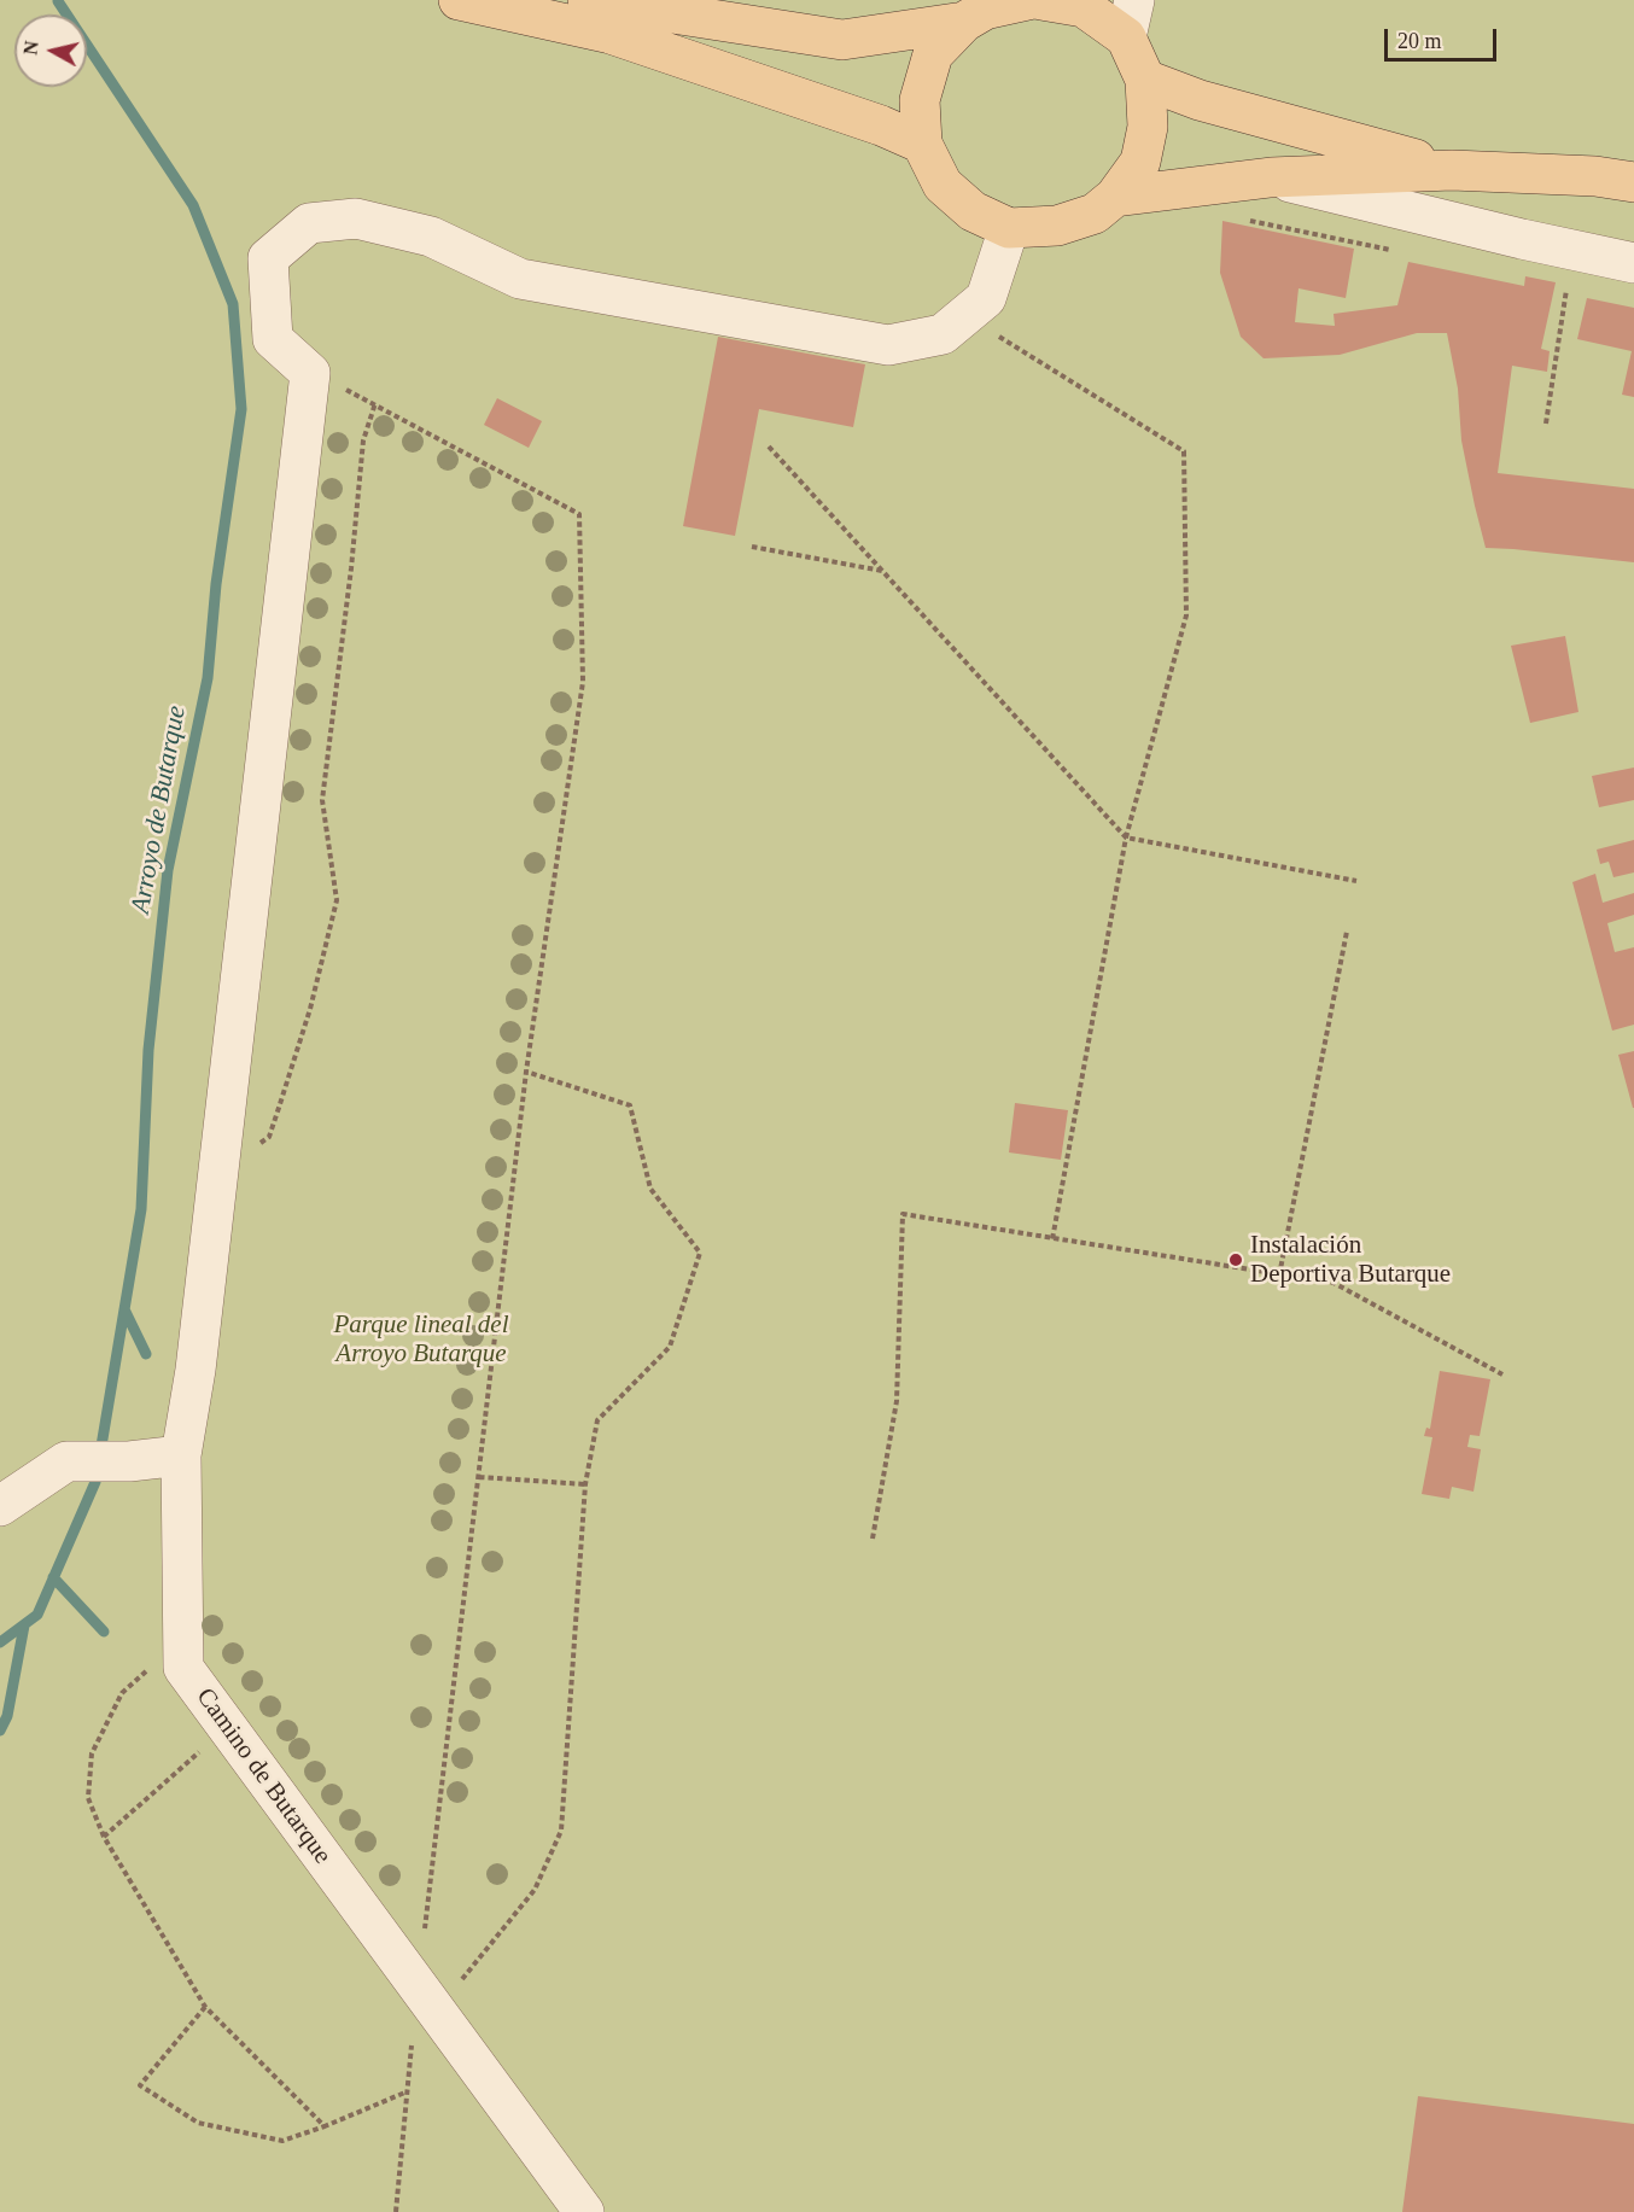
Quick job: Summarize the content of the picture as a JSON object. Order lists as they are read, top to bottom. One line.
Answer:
{"streets":{"street":["Camino de Butarque"]},"water":["Arroyo de Butarque"],"parks":["Parque lineal del Arroyo Butarque"],"places":["Instalación Deportiva Butarque"],"scale_bar":"20 m","north":"left"}
